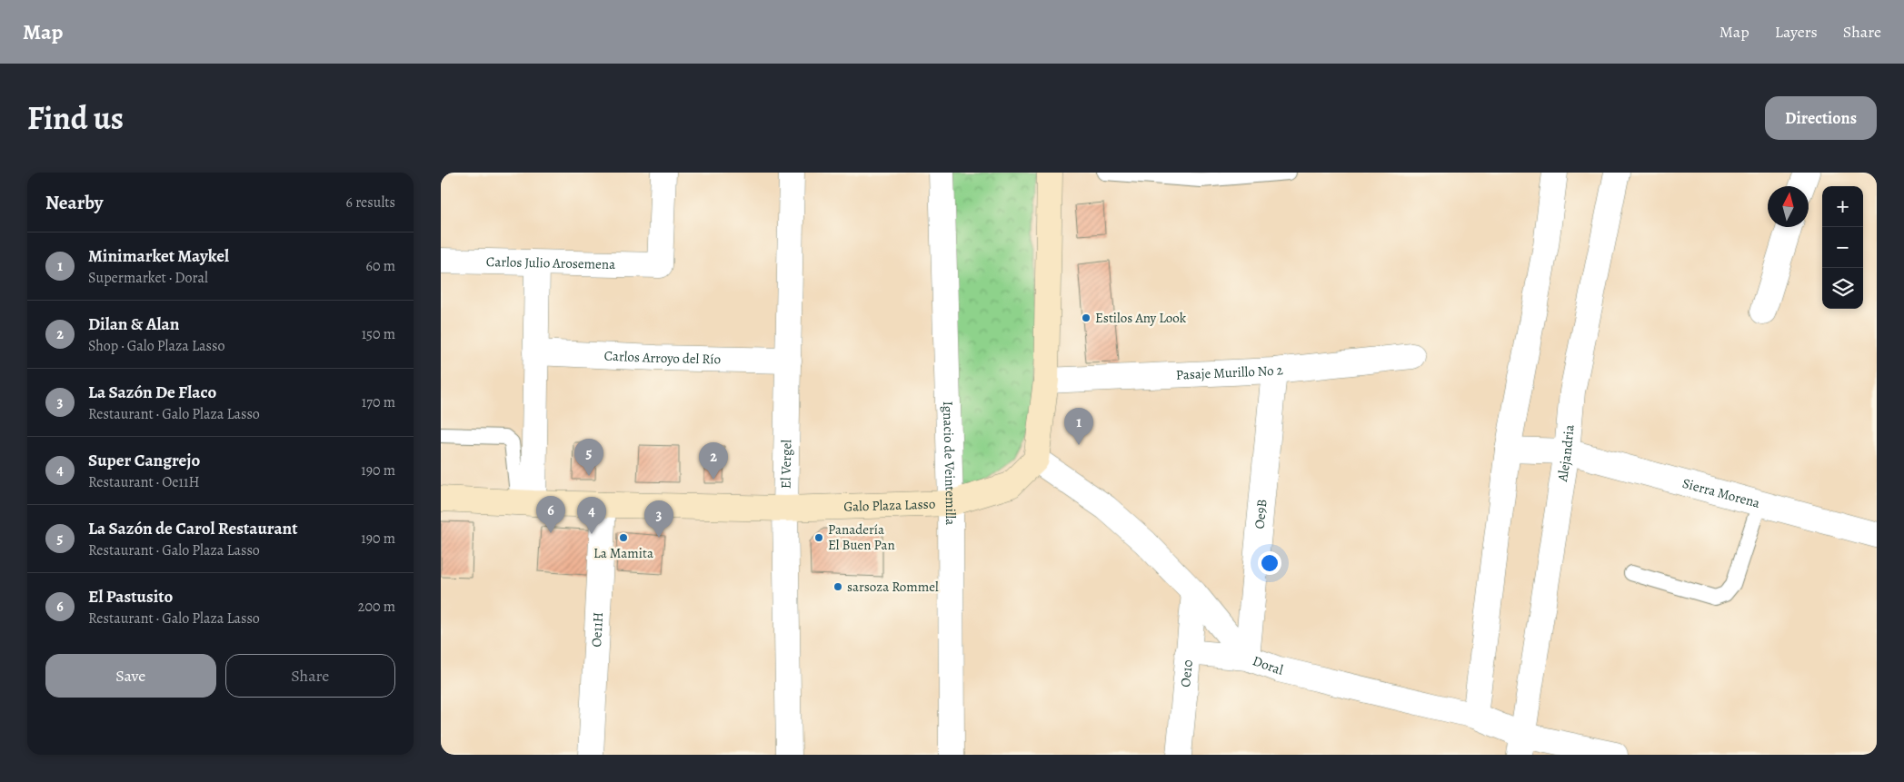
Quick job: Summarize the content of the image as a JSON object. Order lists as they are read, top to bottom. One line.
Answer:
{"streets":{"street":["Carlos Julio Arosemena","Carlos Arroyo del Río","Pasaje Murillo No 2","Alejandria","El Vergel","Ignacio de Veintemilla","Sierra Morena","Galo Plaza Lasso","Oe9B","Oe11H","Doral","Oe10"]},"crossings":[["Carlos Arroyo del Río","El Vergel"],["Pasaje Murillo No 2","Oe9B"],["Alejandria","Sierra Morena"],["Alejandria","Doral"],["El Vergel","Galo Plaza Lasso"],["Ignacio de Veintemilla","Galo Plaza Lasso"],["Galo Plaza Lasso","Oe11H"],["Galo Plaza Lasso","Doral"],["Oe9B","Doral"],["Doral","Oe10"]],"places":["Estilos Any Look","La Mamita","Panadería El Buen Pan","sarsoza Rommel"],"north":"top","page":{"header":"Map","nav":["Map","Layers","Share"],"title":"Find us","buttons":["Directions",["Save","Share"]],"heading":["Nearby","6 results"],"map_buttons":["+","−"],"list":[{"mark":"1","name":"Minimarket Maykel","note":"Supermarket · Doral","value":"60 m"},{"mark":"2","name":"Dilan & Alan","note":"Shop · Galo Plaza Lasso","value":"150 m"},{"mark":"3","name":"La Sazón De Flaco","note":"Restaurant · Galo Plaza Lasso","value":"170 m"},{"mark":"4","name":"Super Cangrejo","note":"Restaurant · Oe11H","value":"190 m"},{"mark":"5","name":"La Sazón de Carol Restaurant","note":"Restaurant · Galo Plaza Lasso","value":"190 m"},{"mark":"6","name":"El Pastusito","note":"Restaurant · Galo Plaza Lasso","value":"200 m"}],"pins":["1","5","2","6","4","3"]}}
